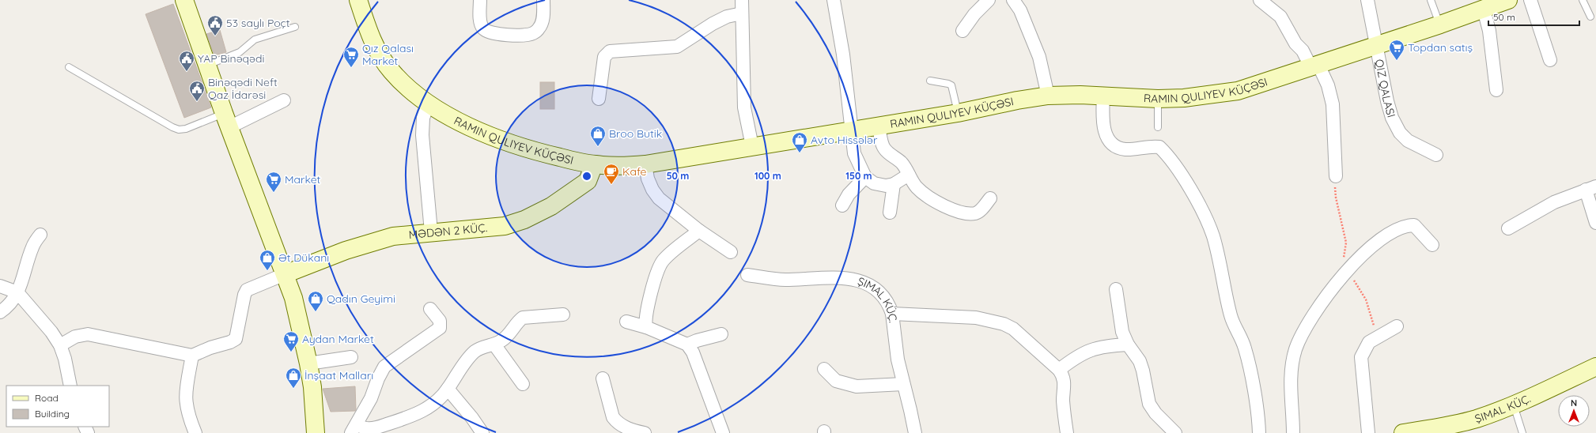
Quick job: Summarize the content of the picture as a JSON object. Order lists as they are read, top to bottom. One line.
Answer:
{"streets":{"street":["RAMIN QULIYEV KÜÇƏSI","MƏDƏN 2 KÜÇ.","ŞIMAL KÜÇ."]},"crossings":[["RAMIN QULIYEV KÜÇƏSI","MƏDƏN 2 KÜÇ."]],"places":{"public building":["53 saylı Poçt","YAP Binəqədi","Binəqədi Neft Qaz İdarəsi"],"supermarket":["Topdan satış","Qız Qalası Market","Market","Aydan Market"],"shop":["Broo Butik","Avto Hissələr","Ət Dükanı","Qadın Geyimi","İnşaat Malları"],"cafe":["Kafe"]},"legend":["Road","Building"],"scale_bar":"50 m","north":"top","rings":["50 m","100 m","150 m"]}
